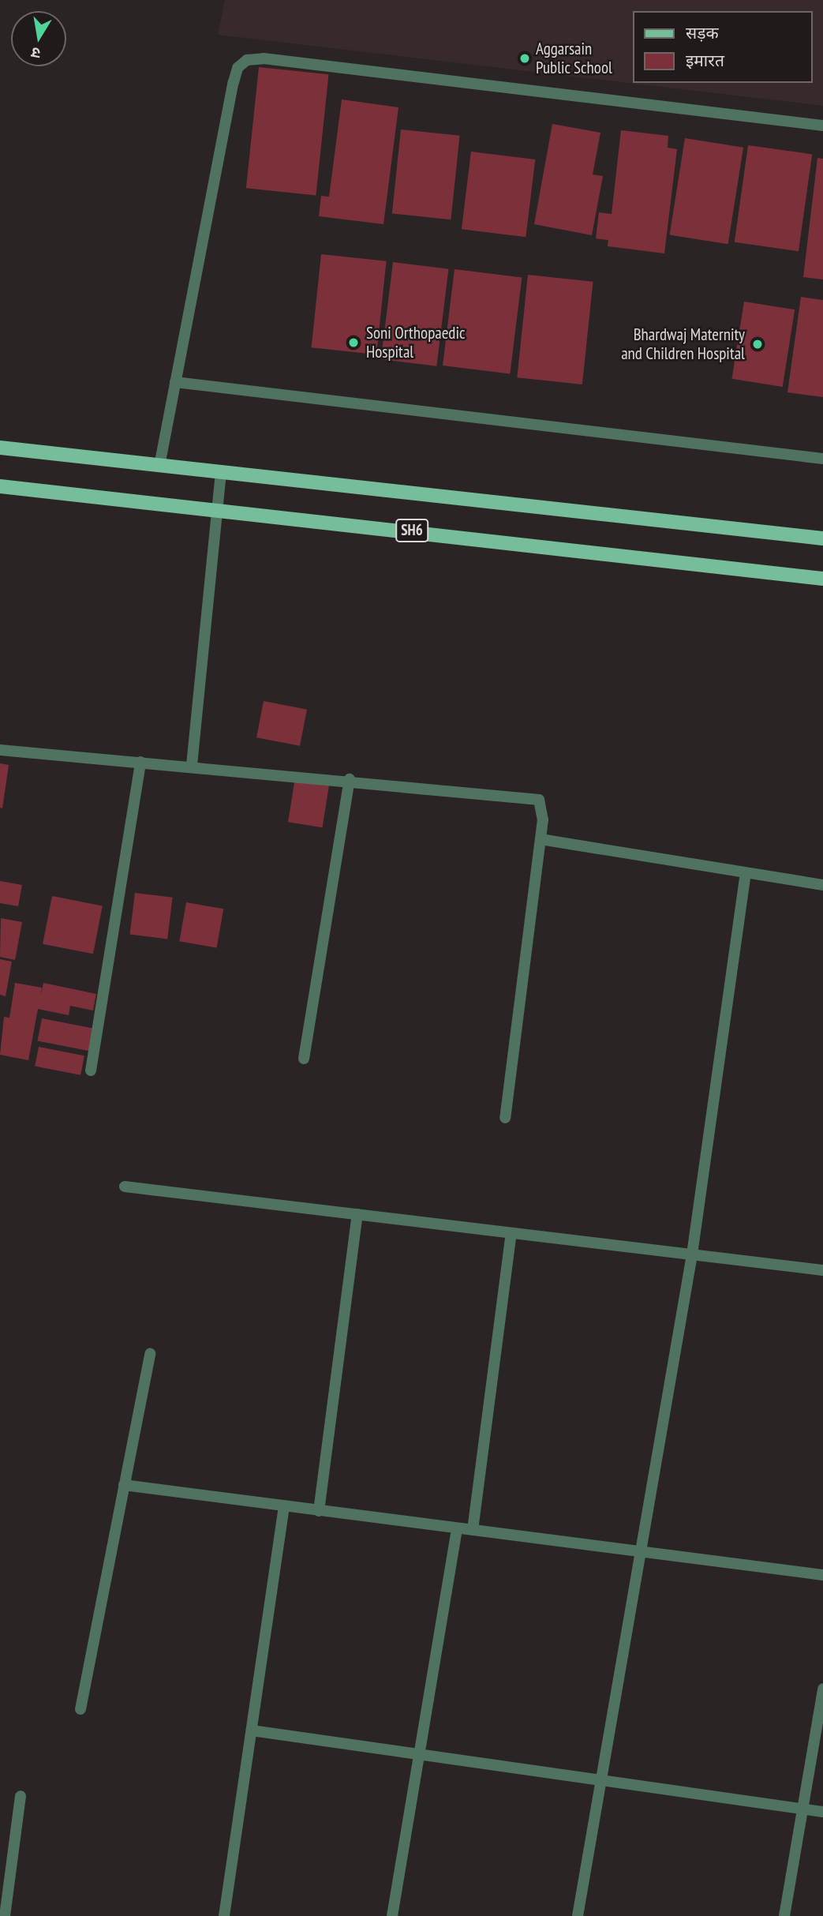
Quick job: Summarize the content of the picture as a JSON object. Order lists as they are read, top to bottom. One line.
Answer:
{"streets":{"main road":["SH6"]},"places":["Aggarsain Public School","Soni Orthopaedic Hospital","Bhardwaj Maternity and Children Hospital"],"legend":["सड़क","इमारत"],"north":"bottom"}
